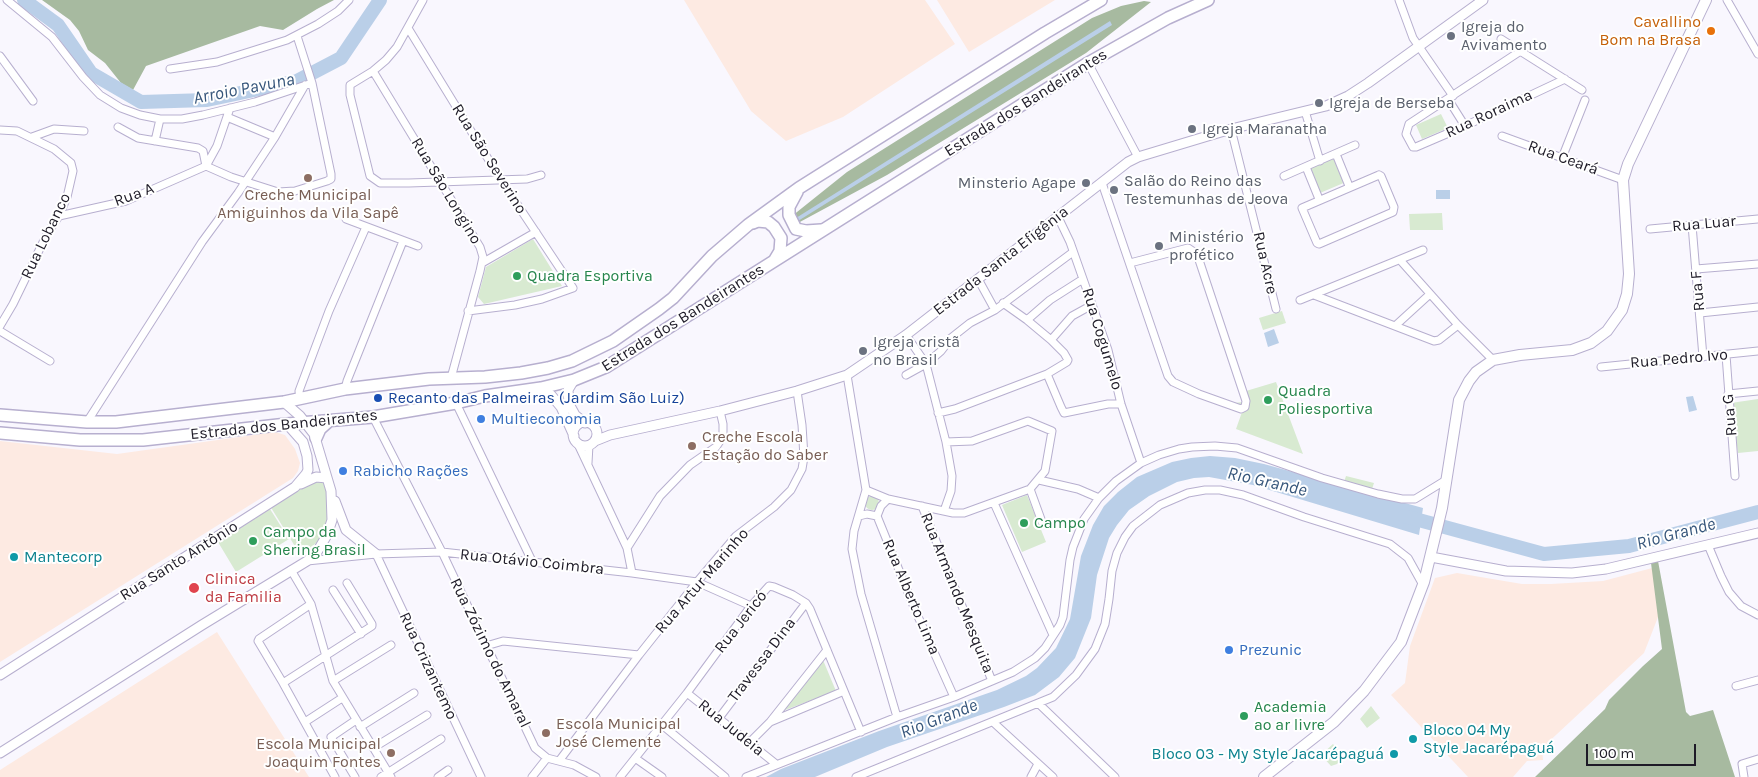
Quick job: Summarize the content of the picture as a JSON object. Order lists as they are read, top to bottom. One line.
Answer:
{"streets":{"main road":["Estrada dos Bandeirantes"],"street":["Rua Roraima","Rua Ceará","Rua São Severino","Rua São Longino","Rua A","Rua Luar","Rua Lobanco","Estrada Santa Efigênia","Rua Acre","Rua F","Rua Cogumelo","Rua Pedro Ivo","Rua G","Rua Santo Antônio","Rua Otávio Coimbra","Rua Artur Marinho","Rua Armando Mesquita","Rua Alberto Lima","Rua Jericó","Rua Zózimo do Amaral","Travessa Dina","Rua Crizantemo","Rua Judeia"]},"crossings":[["Estrada dos Bandeirantes","Rua São Longino"],["Estrada dos Bandeirantes","Rua Zózimo do Amaral"],["Rua São Severino","Rua São Longino"],["Rua A","Rua Lobanco"],["Rua Luar","Rua F"],["Estrada Santa Efigênia","Rua Acre"],["Estrada Santa Efigênia","Rua Cogumelo"],["Estrada Santa Efigênia","Rua Artur Marinho"],["Rua F","Rua Pedro Ivo"],["Rua Pedro Ivo","Rua G"],["Rua Otávio Coimbra","Rua Artur Marinho"],["Rua Otávio Coimbra","Rua Jericó"],["Rua Otávio Coimbra","Rua Zózimo do Amaral"],["Rua Otávio Coimbra","Rua Crizantemo"],["Rua Jericó","Travessa Dina"],["Rua Jericó","Rua Judeia"],["Travessa Dina","Rua Judeia"]],"water":["Arroio Pavuna","Rio Grande"],"places":["Cavallino Bom na Brasa","Igreja do Avivamento","Igreja de Berseba","Igreja Maranatha","Creche Municipal Amiguinhos da Vila Sapê","Minsterio Agape","Salão do Reino das Testemunhas de Jeova","Ministério profético","Quadra Esportiva","Igreja cristã no Brasil","Recanto das Palmeiras (Jardim São Luiz)","Quadra Poliesportiva","Multieconomia","Creche Escola Estação do Saber","Rabicho Rações","Campo","Campo da Shering Brasil","Mantecorp","Clinica da Familia","Prezunic","Academia ao ar livre","Escola Municipal José Clemente","Bloco 04 My Style Jacarépaguá","Escola Municipal Joaquim Fontes","Bloco 03 - My Style Jacarépaguá"],"scale_bar":"100 m"}
